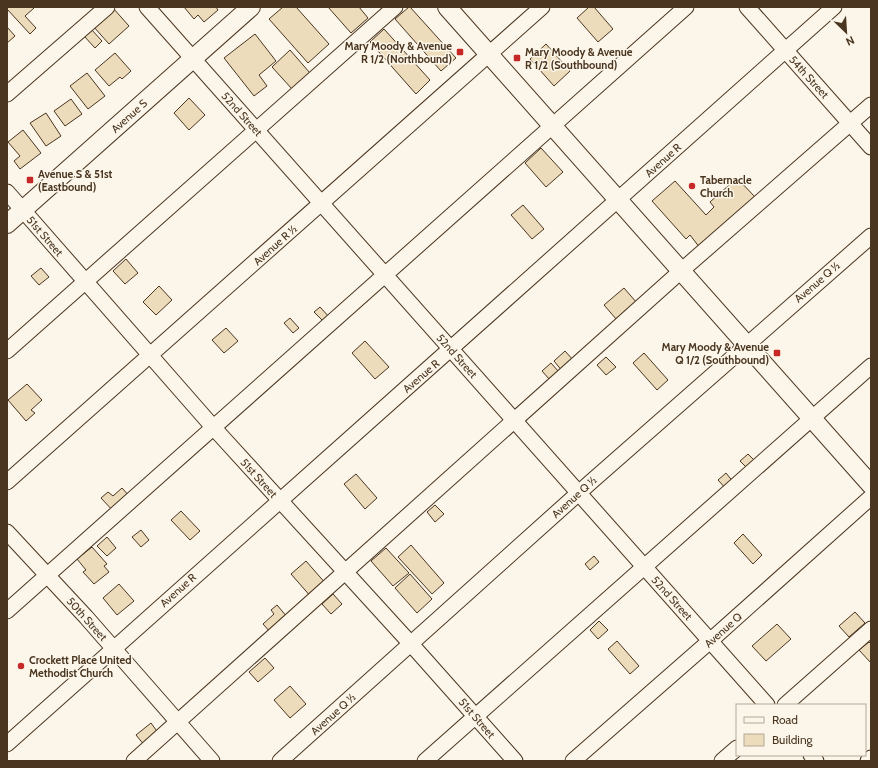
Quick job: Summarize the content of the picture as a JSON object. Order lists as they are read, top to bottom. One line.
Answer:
{"streets":{"main road":["Avenue S"],"street":["54th Street","52nd Street","Avenue R","51st Street","Avenue R ½","Avenue Q ½","50th Street","Avenue Q"]},"crossings":[["54th Street","Avenue R"],["52nd Street","Avenue S"],["52nd Street","Avenue R"],["52nd Street","Avenue R ½"],["52nd Street","Avenue Q ½"],["52nd Street","Avenue Q"],["Avenue S","51st Street"],["Avenue R","51st Street"],["Avenue R","50th Street"],["51st Street","Avenue R ½"],["51st Street","Avenue Q ½"]],"places":{"transit":["Mary Moody & Avenue R 1/2 (Northbound)","Mary Moody & Avenue R 1/2 (Southbound)","Avenue S & 51st (Eastbound)","Mary Moody & Avenue Q 1/2 (Southbound)"],"other":["Tabernacle Church","Crockett Place United Methodist Church"]},"legend":["Road","Building"],"north":"bottom right"}
